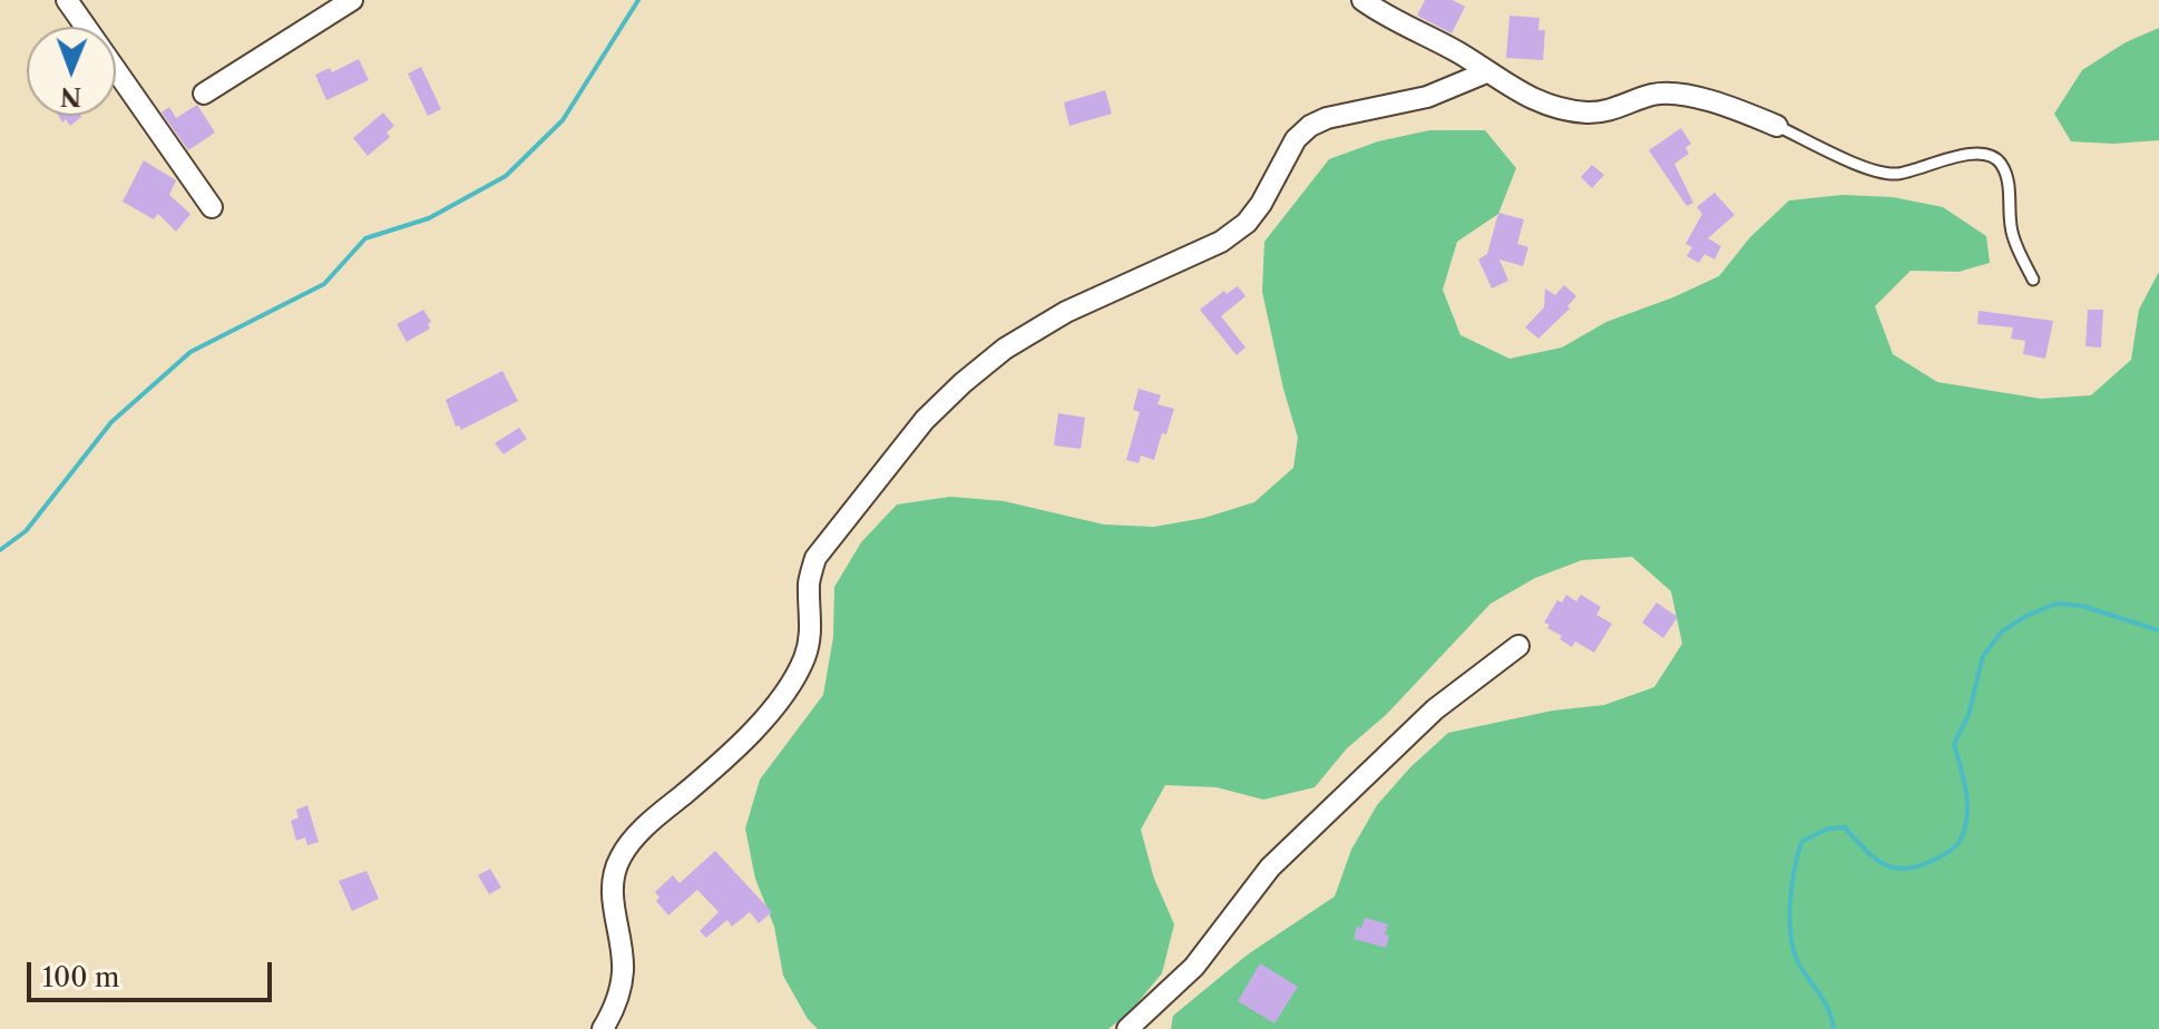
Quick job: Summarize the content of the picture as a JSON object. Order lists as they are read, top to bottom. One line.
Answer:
{"scale_bar":"100 m","north":"bottom"}
